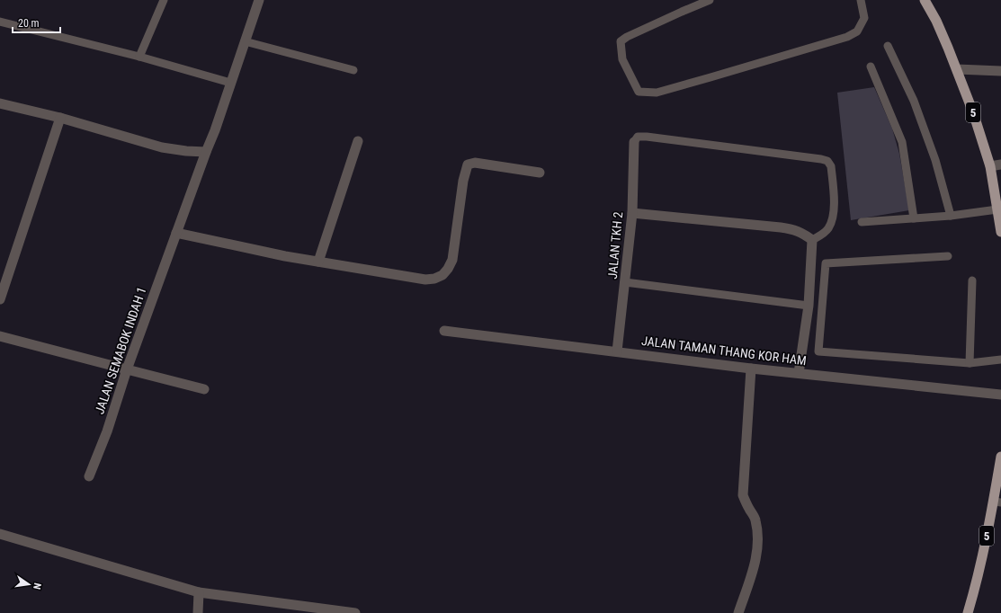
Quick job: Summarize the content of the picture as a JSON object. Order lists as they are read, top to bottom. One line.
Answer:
{"streets":{"main road":["5"],"street":["JALAN TKH 2","JALAN SEMABOK INDAH 1","JALAN TAMAN THANG KOR HAM"]},"crossings":[["JALAN TKH 2","JALAN TAMAN THANG KOR HAM"]],"scale_bar":"20 m","north":"right"}
